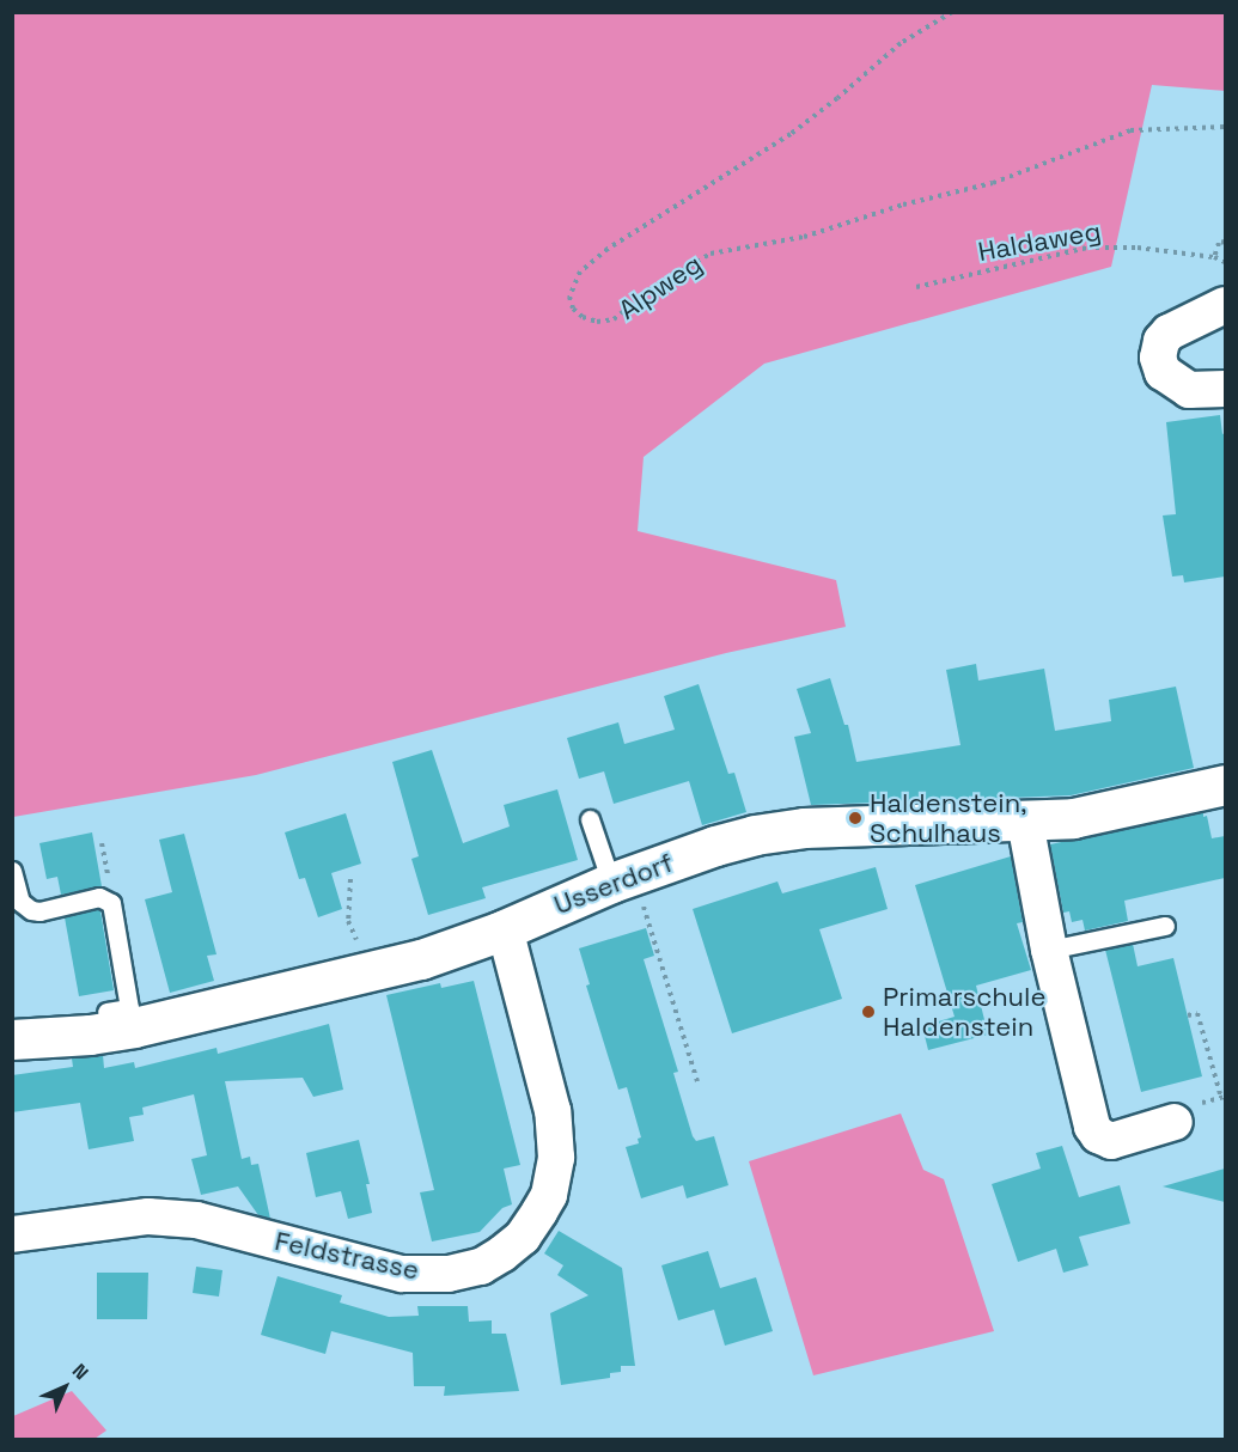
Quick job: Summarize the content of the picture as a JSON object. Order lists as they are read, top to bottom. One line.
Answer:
{"streets":{"street":["Usserdorf","Feldstrasse"],"path":["Haldaweg","Alpweg"]},"crossings":[["Usserdorf","Feldstrasse"]],"places":["Haldenstein, Schulhaus","Primarschule Haldenstein"],"north":"top right"}
